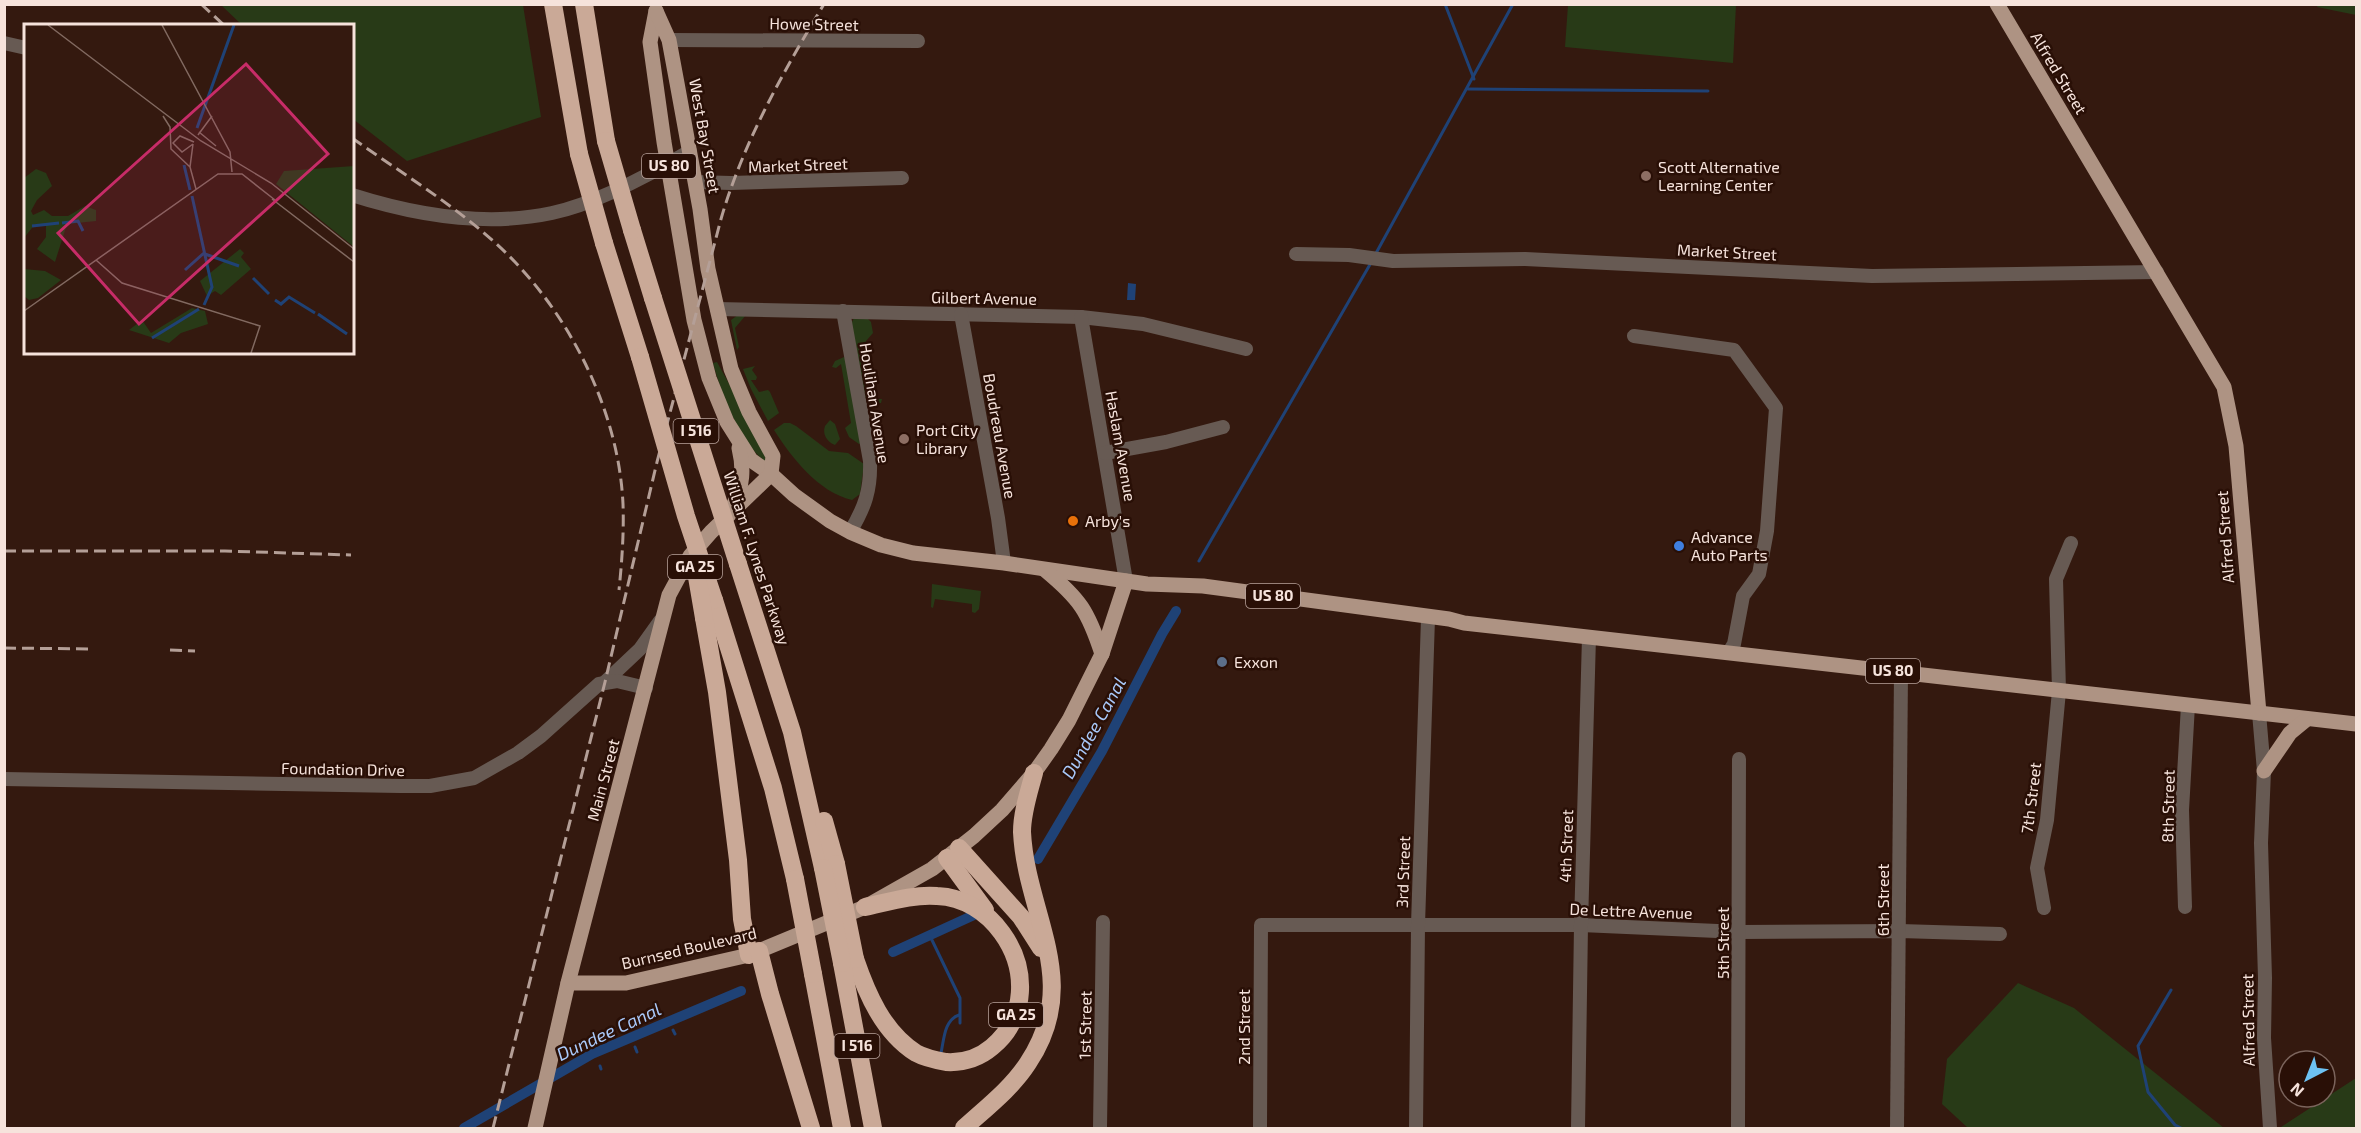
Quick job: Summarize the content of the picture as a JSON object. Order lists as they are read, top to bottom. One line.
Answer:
{"streets":{"highway":["I 516","William F. Lynes Parkway","GA 25"],"main road":["Alfred Street","West Bay Street","US 80","Main Street","Burnsed Boulevard"],"street":["Howe Street","Market Street","Gilbert Avenue","Houlihan Avenue","Boudreau Avenue","Haslam Avenue","Foundation Drive","7th Street","8th Street","4th Street","3rd Street","6th Street","De Lettre Avenue","5th Street","1st Street","2nd Street"]},"crossings":[["Howe Street","West Bay Street"],["Alfred Street","Market Street"],["Alfred Street","US 80"],["West Bay Street","Market Street"],["West Bay Street","US 80"],["West Bay Street","Gilbert Avenue"],["US 80","Gilbert Avenue"],["US 80","Houlihan Avenue"],["US 80","Boudreau Avenue"],["US 80","Haslam Avenue"],["US 80","Main Street"],["US 80","7th Street"],["US 80","8th Street"],["US 80","4th Street"],["US 80","3rd Street"],["US 80","6th Street"],["Gilbert Avenue","Houlihan Avenue"],["Gilbert Avenue","Boudreau Avenue"],["Gilbert Avenue","Haslam Avenue"],["I 516","GA 25"],["William F. Lynes Parkway","GA 25"],["GA 25","Burnsed Boulevard"],["Foundation Drive","Main Street"],["Main Street","Burnsed Boulevard"],["4th Street","De Lettre Avenue"],["3rd Street","De Lettre Avenue"],["6th Street","De Lettre Avenue"],["De Lettre Avenue","5th Street"],["De Lettre Avenue","2nd Street"]],"water":["Dundee Canal"],"places":["Scott Alternative Learning Center","Port City Library","Arby's","Advance Auto Parts","Exxon"],"north":"bottom left"}
